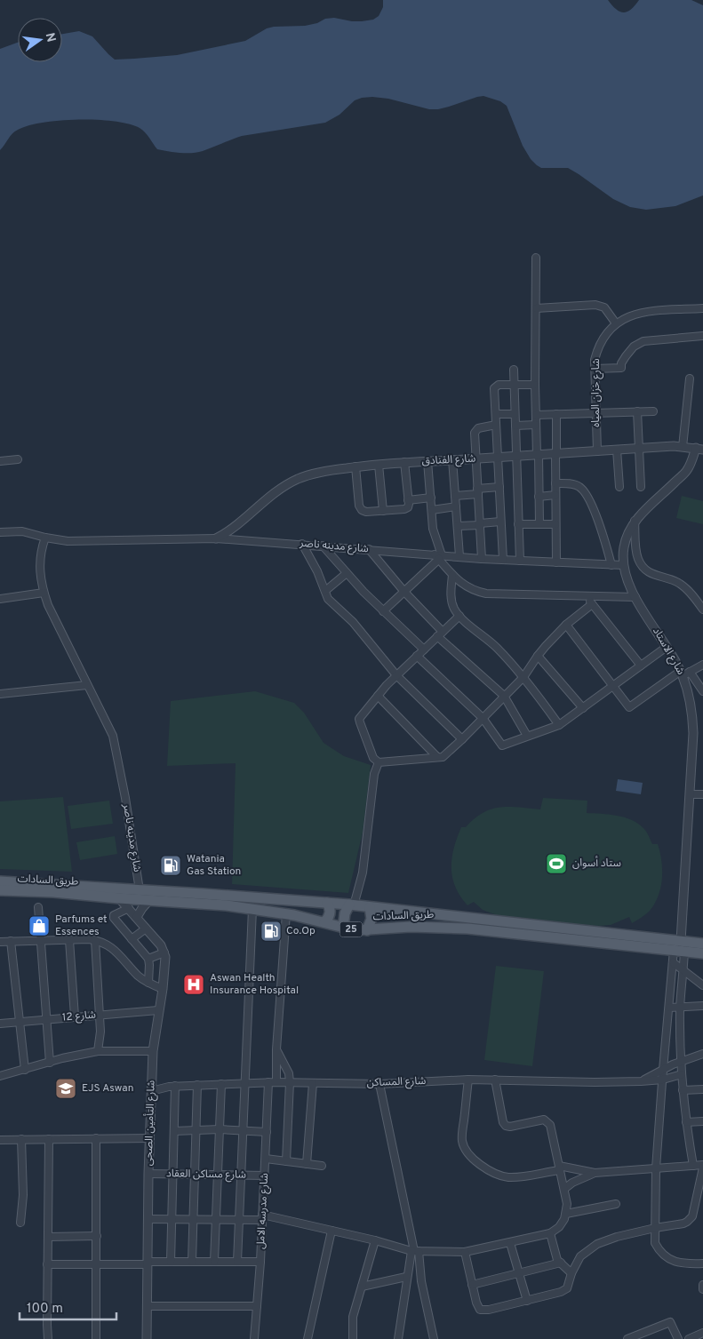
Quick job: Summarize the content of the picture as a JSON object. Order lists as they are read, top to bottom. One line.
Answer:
{"streets":{"main road":["طريق السادات","25"],"street":["شارع خزان المياه","شارع الفنادق","شارع مدينه ناصر","شارع الاستاد","شارع 12","شارع المساكن","شارع التأمين الصحى","شارع مساكن العقاد","شارع مدرسه الامل"]},"crossings":[["شارع خزان المياه","شارع الفنادق"],["شارع الفنادق","شارع مدينه ناصر"],["شارع الفنادق","شارع الاستاد"],["شارع مدينه ناصر","شارع الاستاد"],["شارع مدينه ناصر","طريق السادات"],["شارع الاستاد","طريق السادات"],["طريق السادات","شارع مدرسه الامل"],["شارع 12","شارع التأمين الصحى"],["شارع المساكن","شارع التأمين الصحى"],["شارع المساكن","شارع مدرسه الامل"],["شارع التأمين الصحى","شارع مساكن العقاد"],["شارع مساكن العقاد","شارع مدرسه الامل"]],"places":{"sports":["ستاد أسوان"],"fuel station":["Watania Gas Station","Co.Op"],"shop":["Parfums et Essences"],"hospital":["Aswan Health Insurance Hospital"],"school or university":["EJS Aswan"]},"scale_bar":"100 m","north":"right"}
